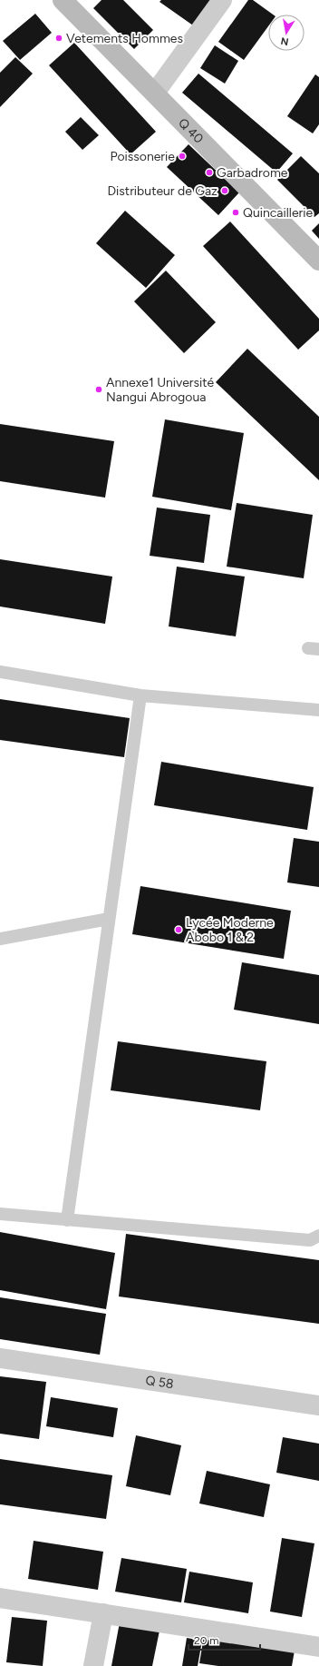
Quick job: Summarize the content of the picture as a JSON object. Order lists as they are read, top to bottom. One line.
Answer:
{"streets":{"street":["Q 40","Q 58"]},"places":["Vetements Hommes","Poissonerie","Garbadrome","Distributeur de Gaz","Quincaillerie","Annexe1 Université Nangui Abrogoua","Lycée Moderne Abobo 1 & 2"],"scale_bar":"20 m","north":"bottom"}
